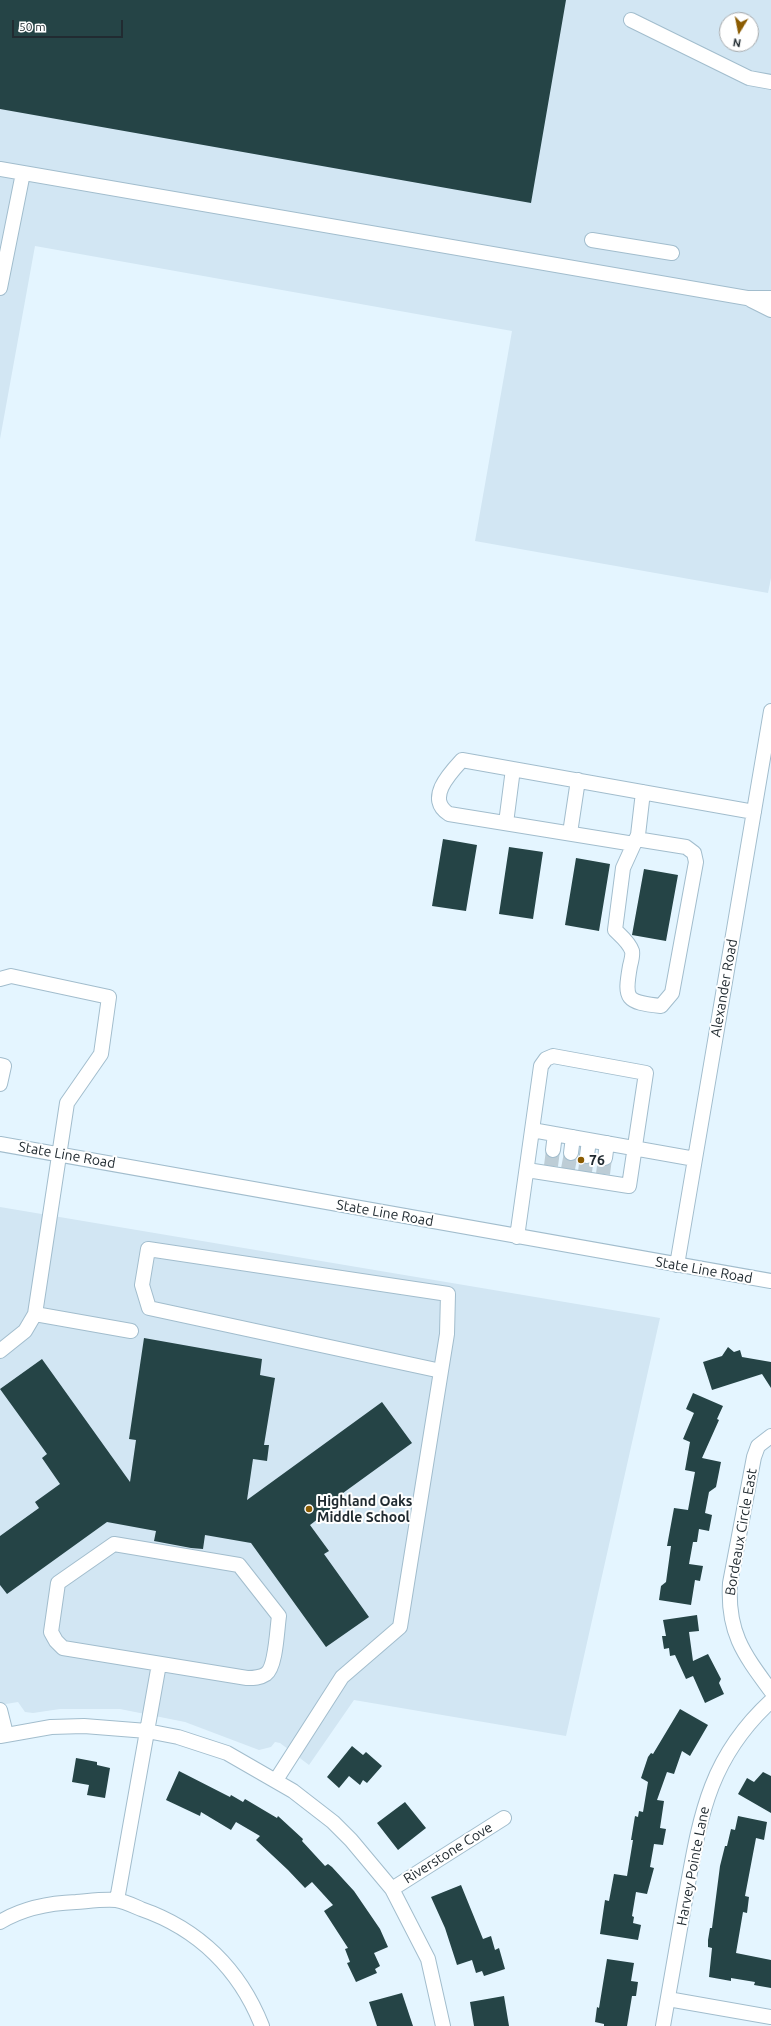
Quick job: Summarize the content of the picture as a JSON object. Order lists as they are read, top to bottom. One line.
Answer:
{"streets":{"street":["Alexander Road","State Line Road","Bordeaux Circle East","Riverstone Cove","Harvey Pointe Lane"]},"crossings":[["Alexander Road","State Line Road"]],"places":["76","Highland Oaks Middle School"],"scale_bar":"50 m","north":"bottom"}
